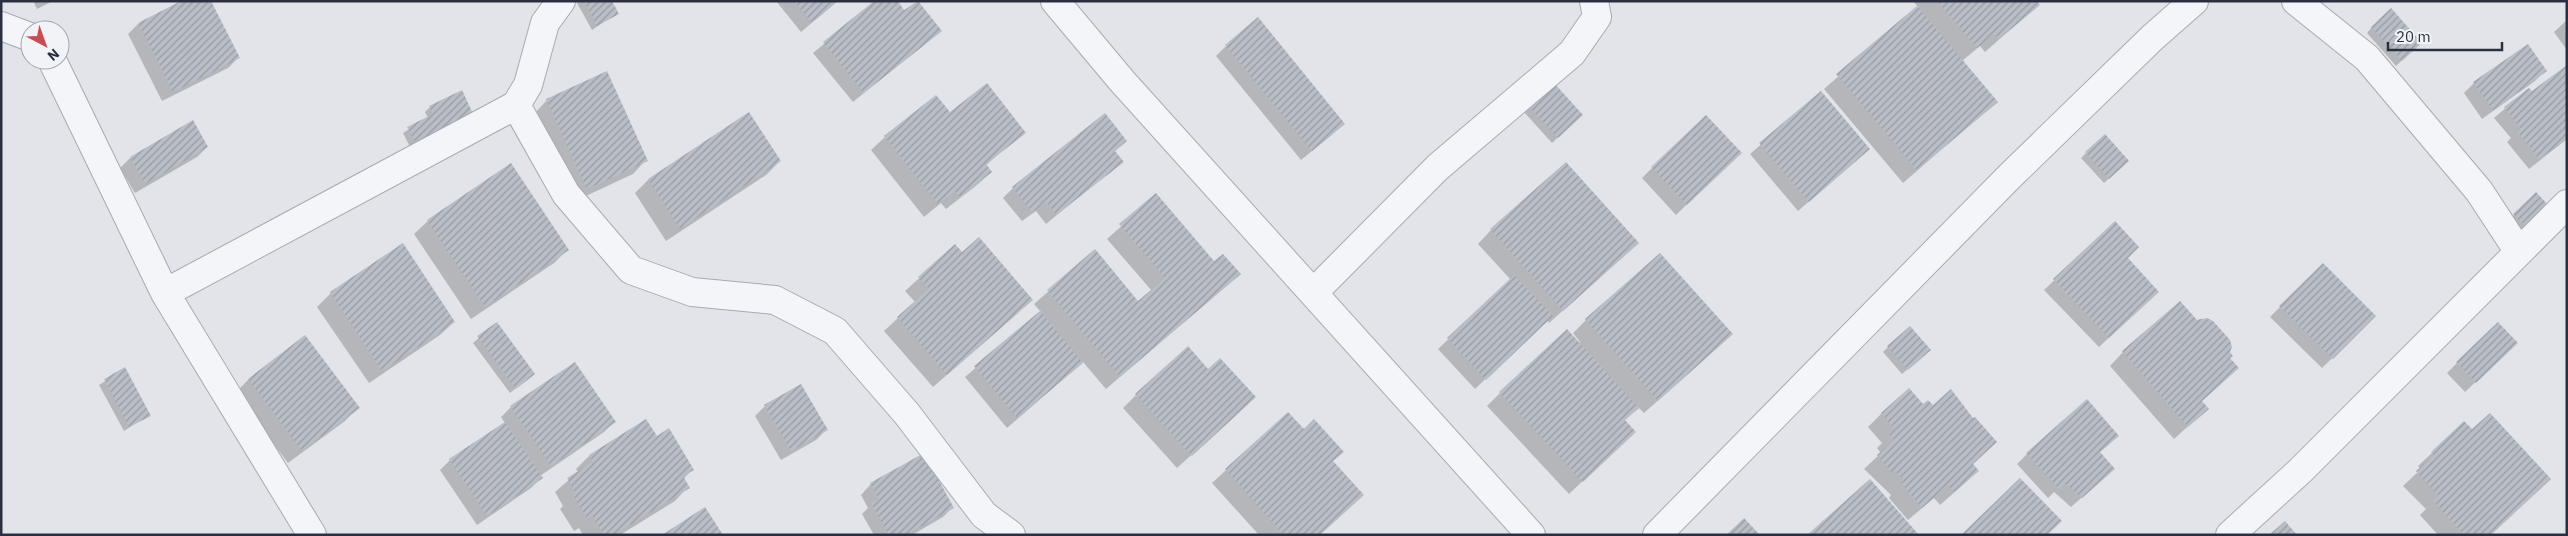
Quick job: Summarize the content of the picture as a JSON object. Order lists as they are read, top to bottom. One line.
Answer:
{"scale_bar":"20 m","north":"bottom right"}
